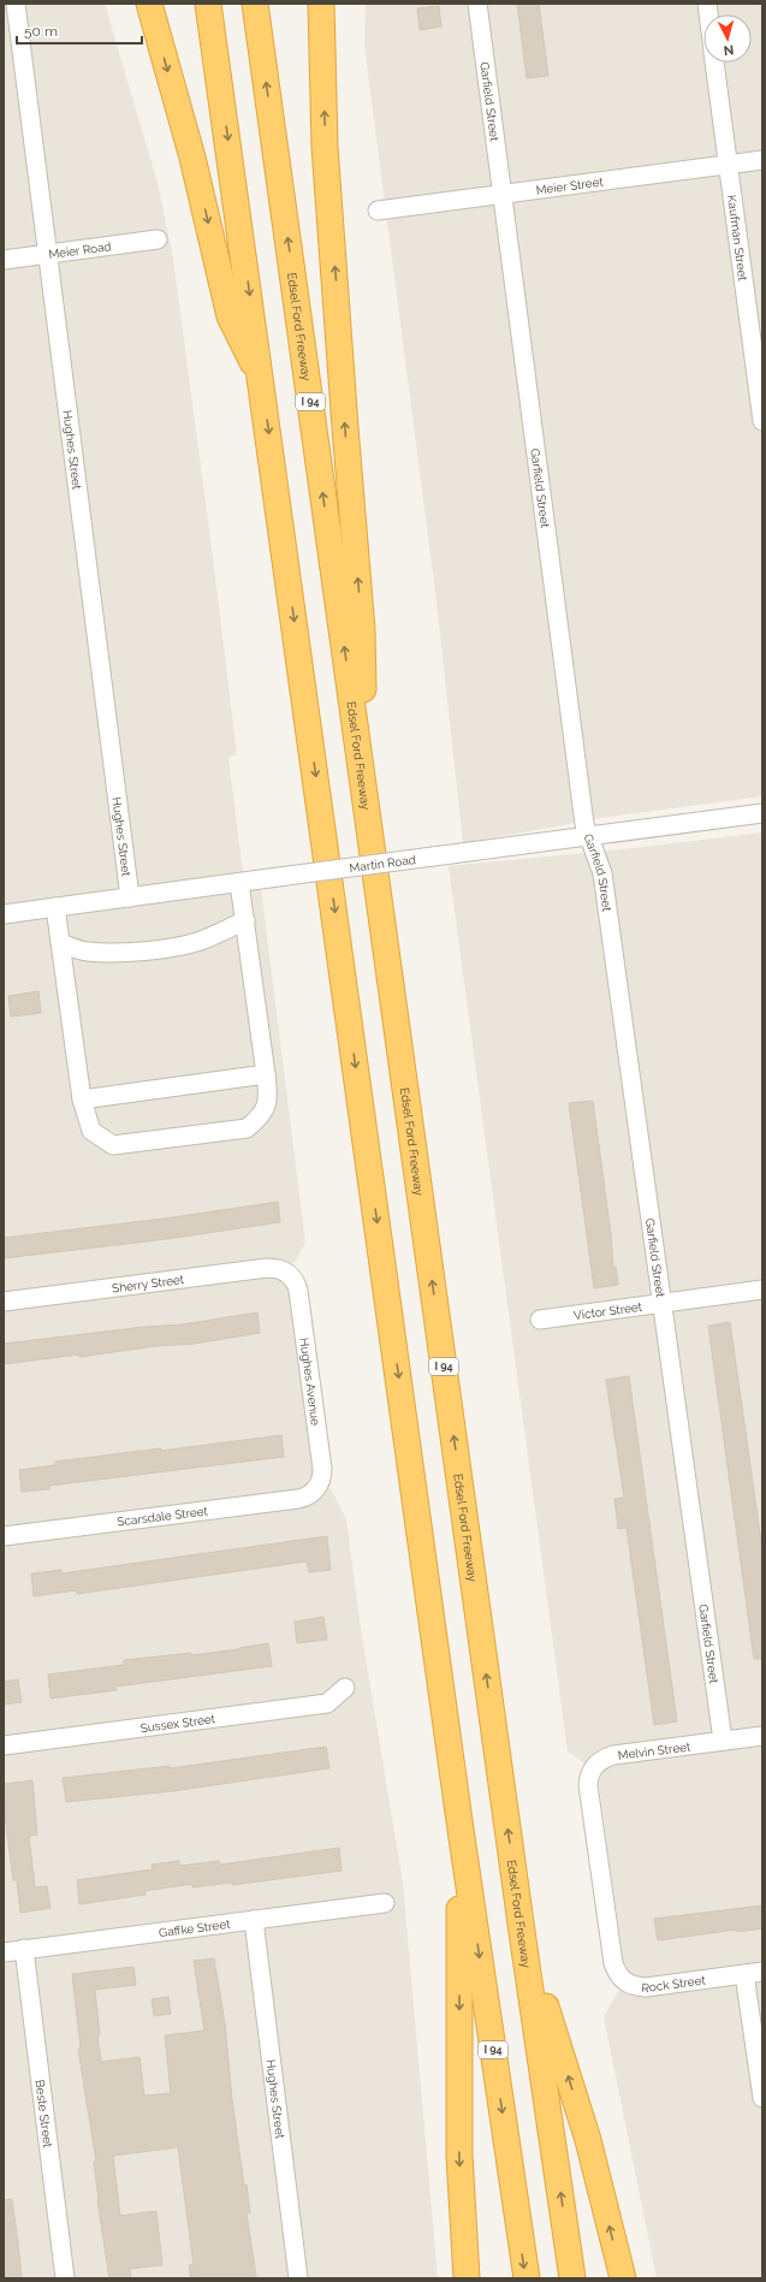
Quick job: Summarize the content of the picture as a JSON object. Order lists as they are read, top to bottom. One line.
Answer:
{"streets":{"highway":["Edsel Ford Freeway","I 94"],"street":["Garfield Street","Meier Street","Kaufman Street","Meier Road","Hughes Street","Martin Road","Sherry Street","Victor Street","Hughes Avenue","Scarsdale Street","Sussex Street","Melvin Street","Gaffke Street","Rock Street","Beste Street"]},"crossings":[["Garfield Street","Meier Street"],["Garfield Street","Martin Road"],["Garfield Street","Victor Street"],["Garfield Street","Melvin Street"],["Meier Street","Kaufman Street"],["Meier Road","Hughes Street"],["Hughes Street","Martin Road"],["Hughes Street","Gaffke Street"],["Sherry Street","Hughes Avenue"],["Hughes Avenue","Scarsdale Street"],["Melvin Street","Rock Street"],["Gaffke Street","Beste Street"]],"scale_bar":"50 m","north":"bottom"}
